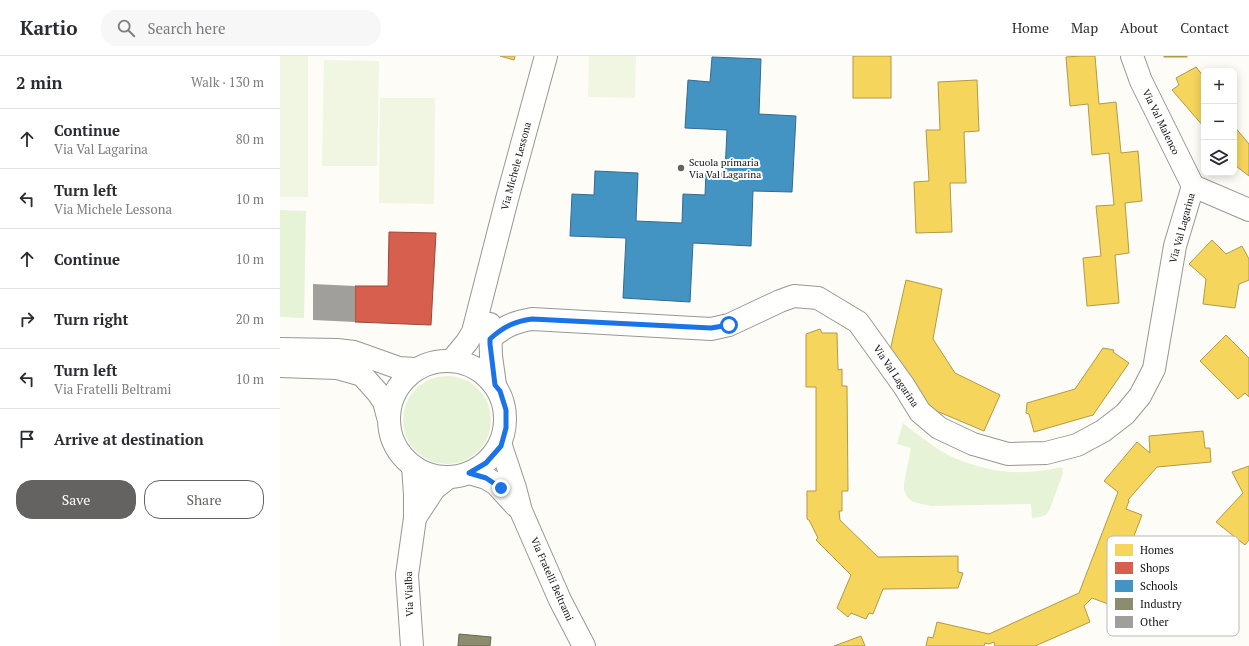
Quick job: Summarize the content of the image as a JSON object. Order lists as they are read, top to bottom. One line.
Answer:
{"streets":{"street":["Via Val Malenco","Via Michele Lessona","Via Val Lagarina","Via Fratelli Beltrami","Via Vialba"]},"crossings":[["Via Val Malenco","Via Val Lagarina"],["Via Michele Lessona","Via Val Lagarina"],["Via Michele Lessona","Via Fratelli Beltrami"],["Via Michele Lessona","Via Vialba"],["Via Fratelli Beltrami","Via Vialba"]],"places":["Scuola primaria Via Val Lagarina"],"legend":["Homes","Shops","Schools","Industry","Other"],"page":{"header":"Kartio","search":"Search here","nav":["Home","Map","About","Contact"],"heading":["2 min","Walk · 130 m"],"map_buttons":["+","−"],"list":[["Continue","Via Val Lagarina","80 m"],["Turn left","Via Michele Lessona","10 m"],["Continue","10 m"],["Turn right","20 m"],["Turn left","Via Fratelli Beltrami","10 m"],"Arrive at destination"],"buttons":["Save","Share"]}}
